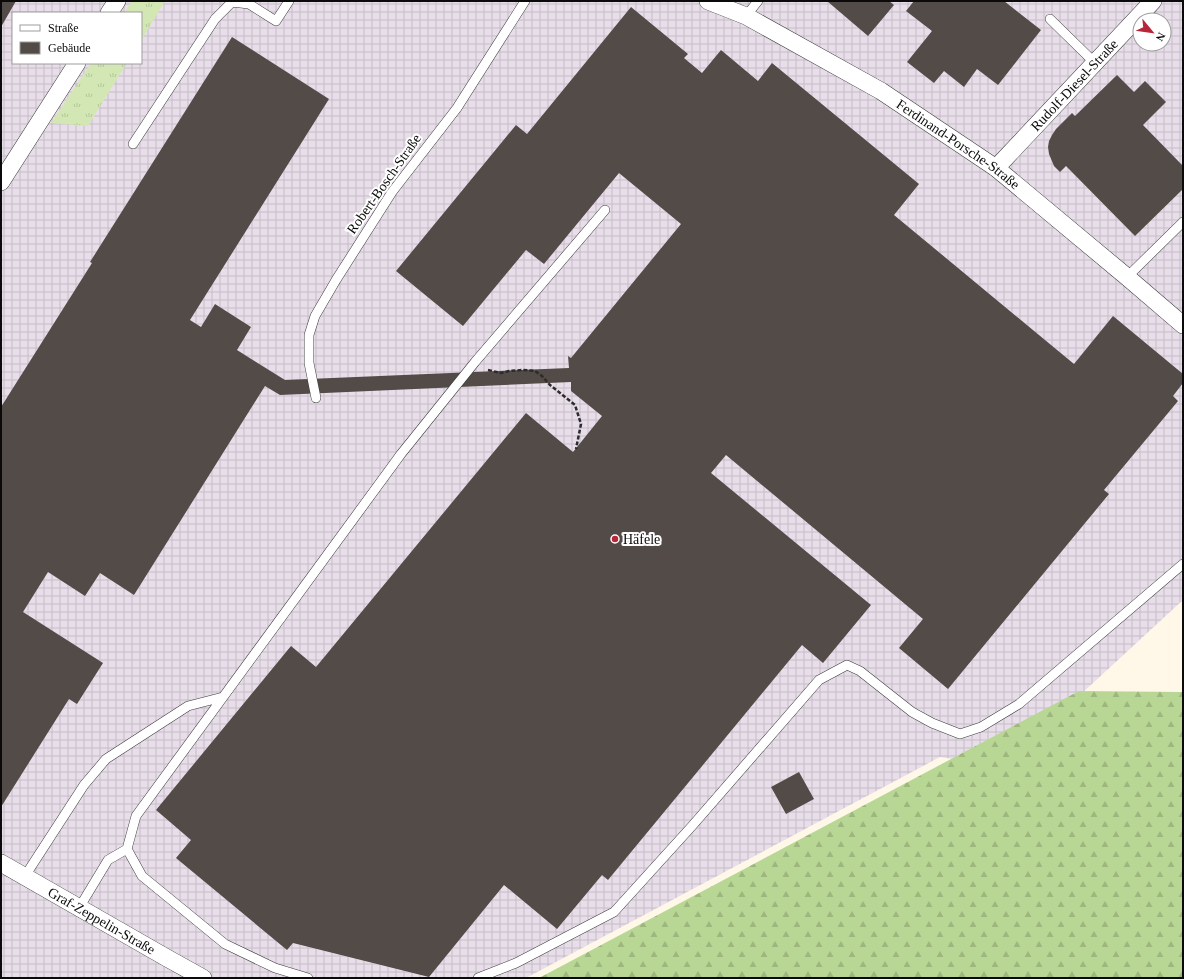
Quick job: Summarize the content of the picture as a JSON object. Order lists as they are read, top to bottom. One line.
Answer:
{"streets":{"street":["Rudolf-Diesel-Straße","Ferdinand-Porsche-Straße","Graf-Zeppelin-Straße"],"lane":["Robert-Bosch-Straße"]},"crossings":[["Rudolf-Diesel-Straße","Ferdinand-Porsche-Straße"]],"places":["Häfele"],"legend":["Straße","Gebäude"],"north":"bottom right"}
